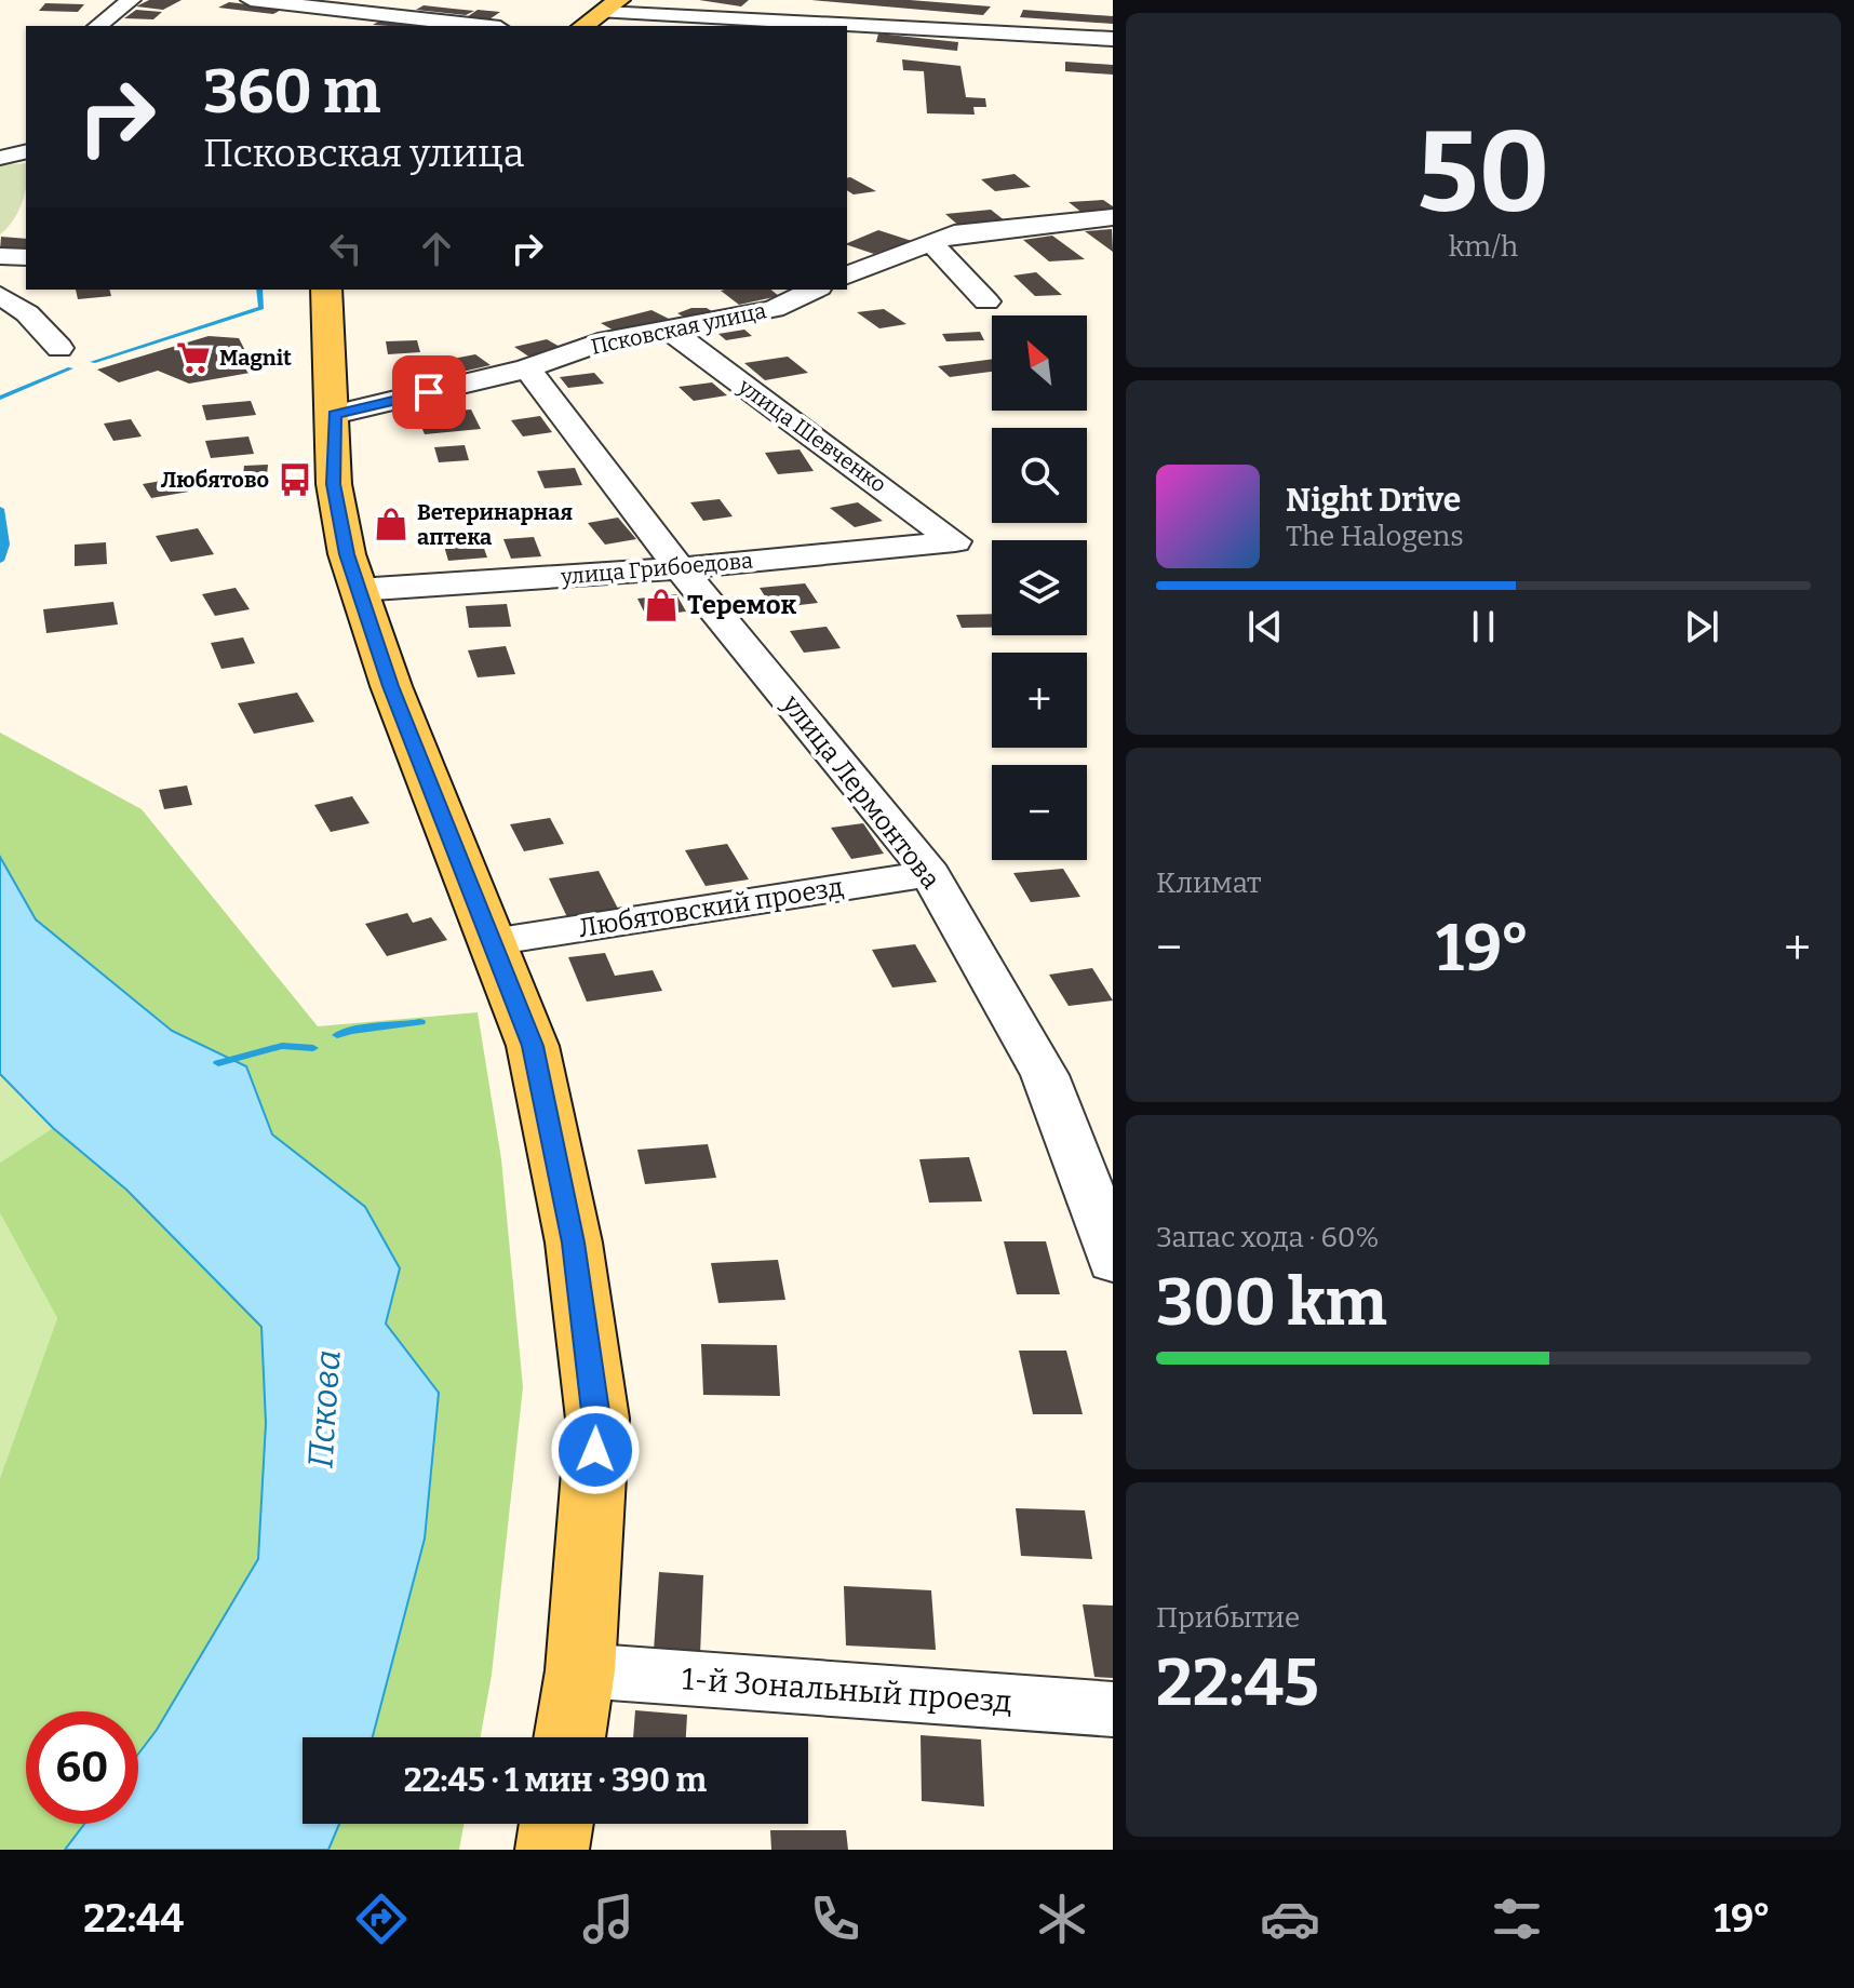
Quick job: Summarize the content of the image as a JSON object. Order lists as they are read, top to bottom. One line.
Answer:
{"streets":{"street":["Псковская улица","улица Шевченко","улица Грибоедова","улица Лермонтова","Любятовский проезд","1-й Зональный проезд"]},"crossings":[["Псковская улица","улица Шевченко"],["Псковская улица","улица Лермонтова"],["улица Шевченко","улица Грибоедова"],["улица Грибоедова","улица Лермонтова"],["улица Лермонтова","Любятовский проезд"]],"water":["Пскова"],"places":{"supermarket":["Magnit"],"bus stop":["Любятово"],"shop":["Ветеринарная аптека","Теремок"]},"north":"top left","page":{"tile":[["50","km/h"],"Климат",["Запас хода · 60%","300 km"],["Прибытие","22:45"]],"turn":["360 m","Псковская улица"],"map_buttons":["+","−"],"song":["Night Drive","The Halogens"],"heat":["−","19°","+"],"limit":"60","trip":"22:45 · 1 мин · 390 m","tabs":["22:44","19°"]}}
